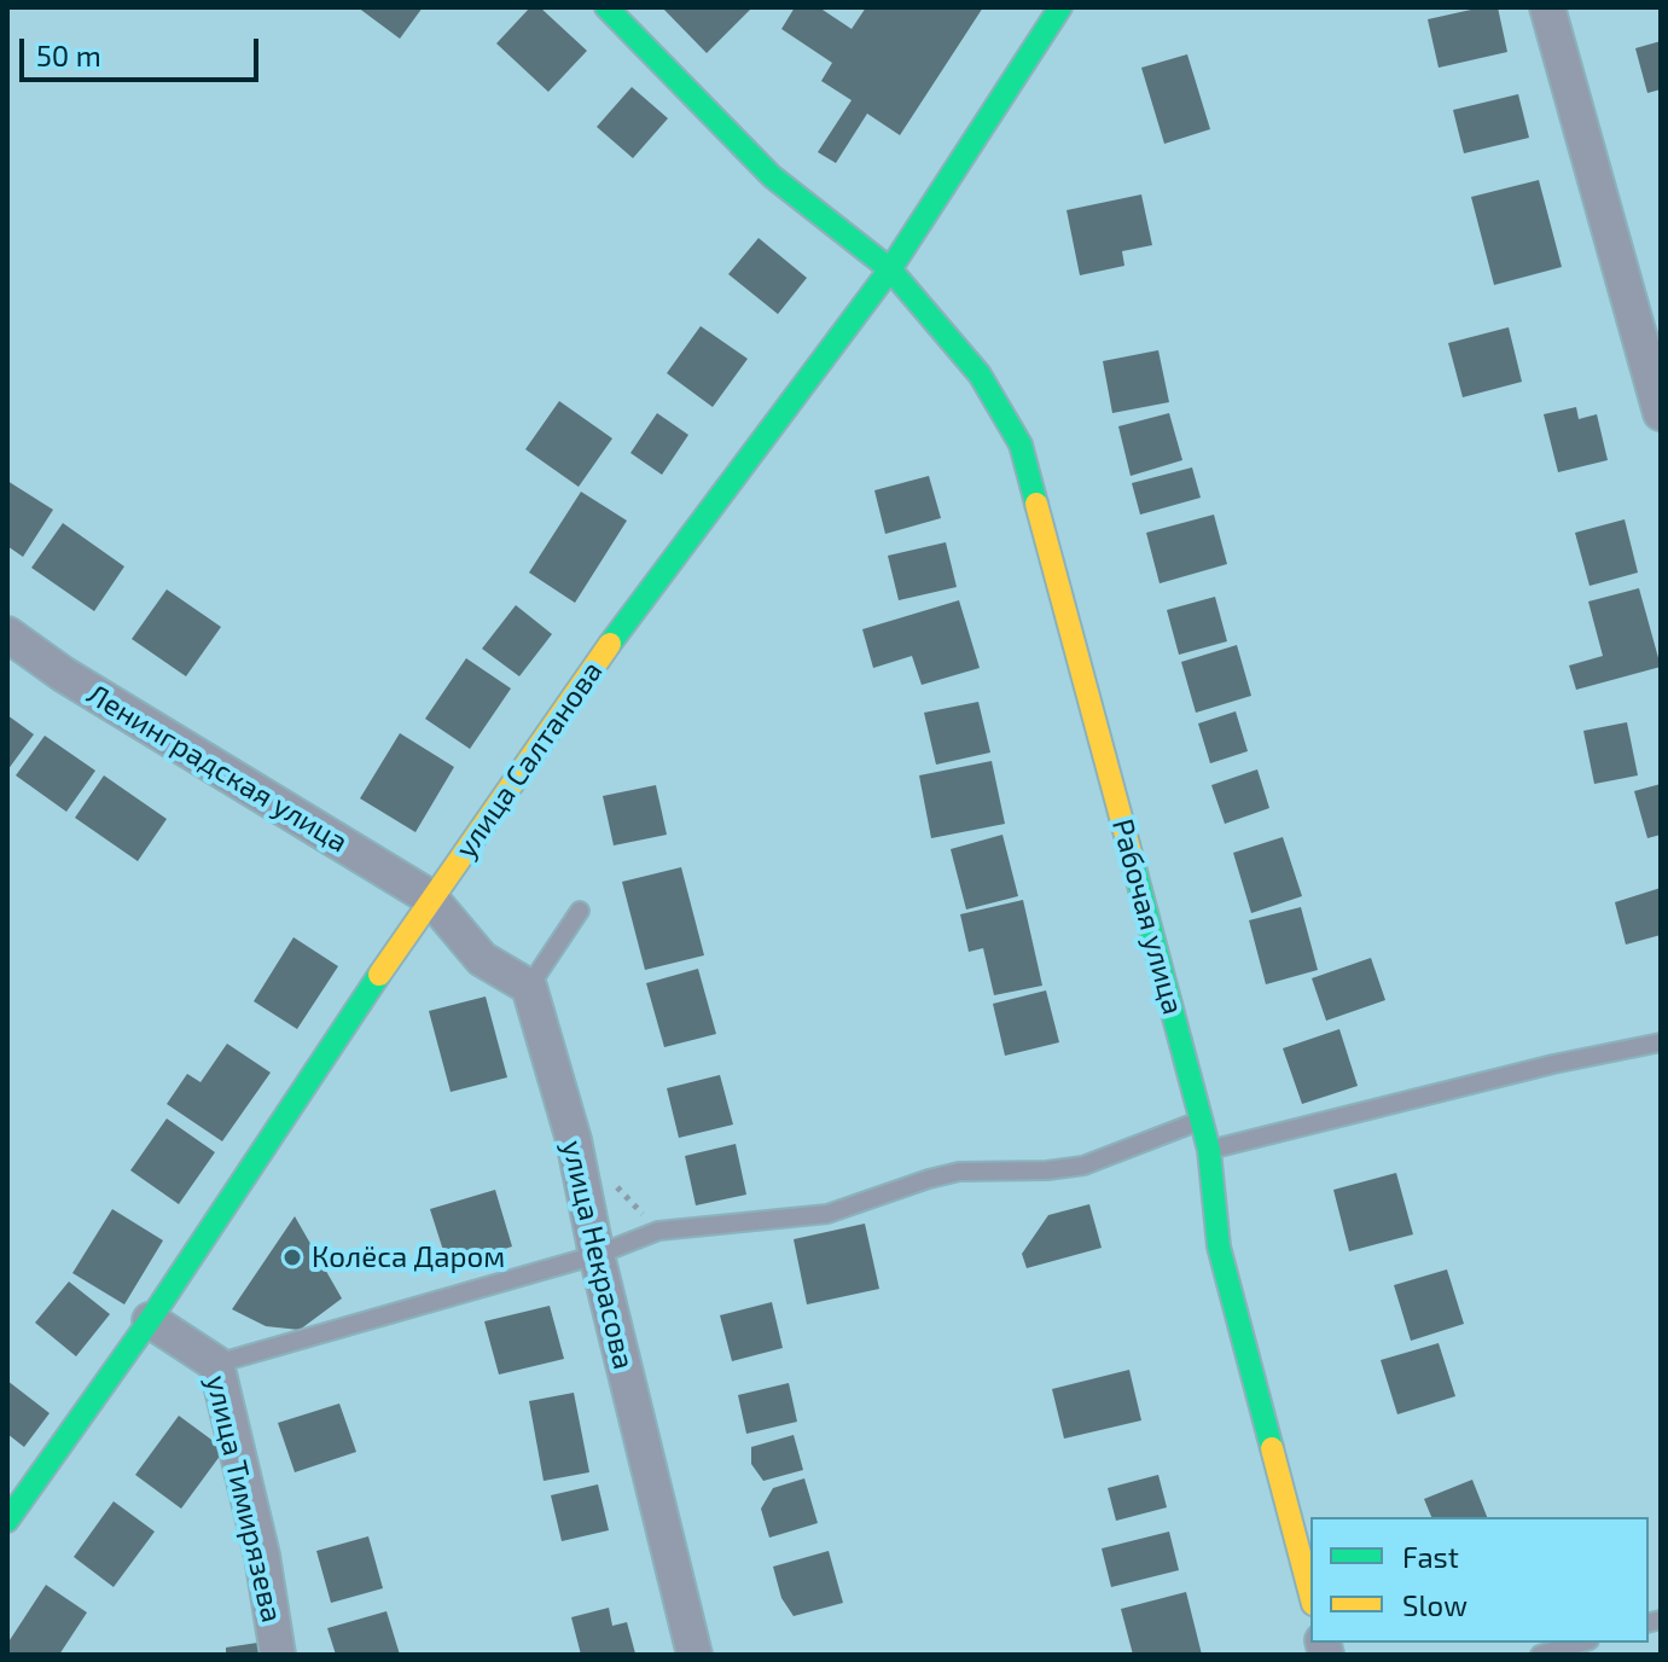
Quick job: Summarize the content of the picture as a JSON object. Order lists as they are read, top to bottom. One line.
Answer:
{"streets":{"main road":["улица Салтанова","Рабочая улица"],"street":["Ленинградская улица","улица Некрасова","улица Тимирязева"]},"crossings":[["улица Салтанова","Ленинградская улица"],["улица Салтанова","Рабочая улица"],["улица Салтанова","улица Тимирязева"]],"places":["Колёса Даром"],"legend":["Fast","Slow"],"scale_bar":"50 m"}
